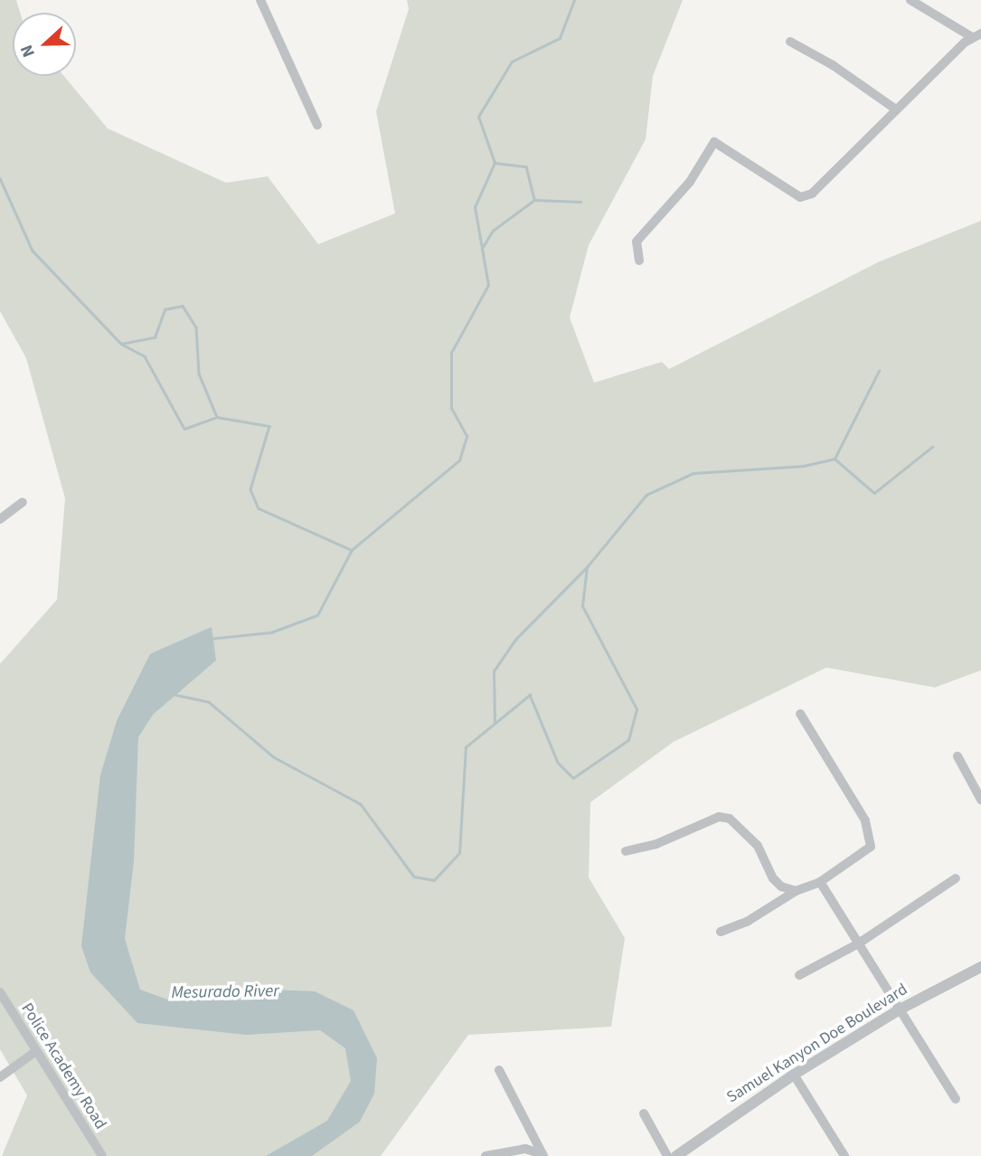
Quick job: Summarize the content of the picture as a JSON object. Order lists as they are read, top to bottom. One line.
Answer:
{"streets":{"street":["Samuel Kanyon Doe Boulevard","Police Academy Road"]},"water":["Mesurado River"],"north":"left"}
